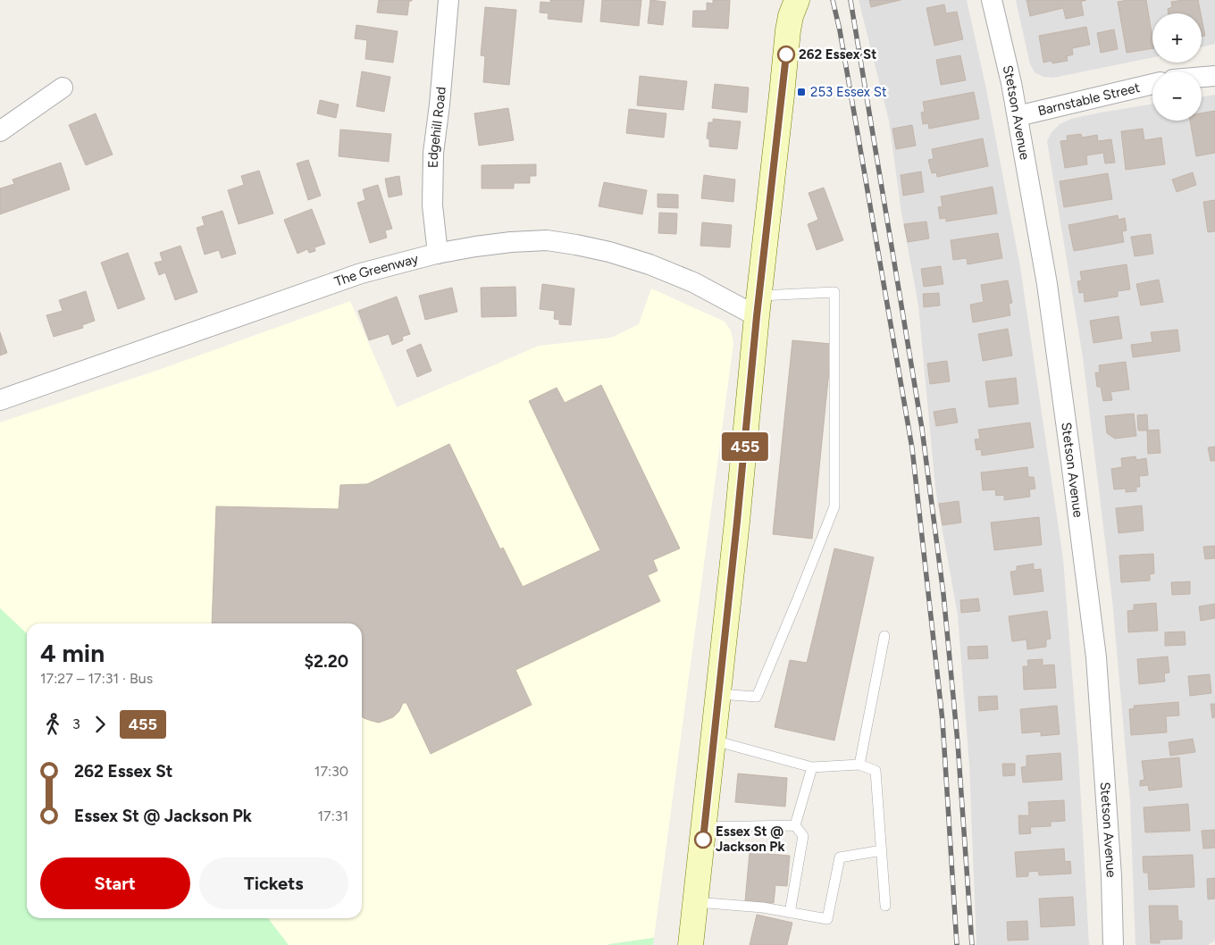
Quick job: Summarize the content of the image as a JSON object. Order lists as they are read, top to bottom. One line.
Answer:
{"streets":{"street":["Barnstable Street","Stetson Avenue","Edgehill Road","The Greenway"]},"crossings":[["Barnstable Street","Stetson Avenue"],["Edgehill Road","The Greenway"]],"places":{"other":["262 Essex St","Essex St @ Jackson Pk"],"transit":["253 Essex St"]},"lines":["bus line 455"],"page":{"on_map":"455","map_buttons":["+","−"],"heading":["4 min","17:27 – 17:31 · Bus","$2.20"],"legs":["3","455"],"list":[{"name":"262 Essex St","value":"17:30"},{"name":"Essex St @ Jackson Pk","value":"17:31"}],"buttons":["Start","Tickets"]}}
